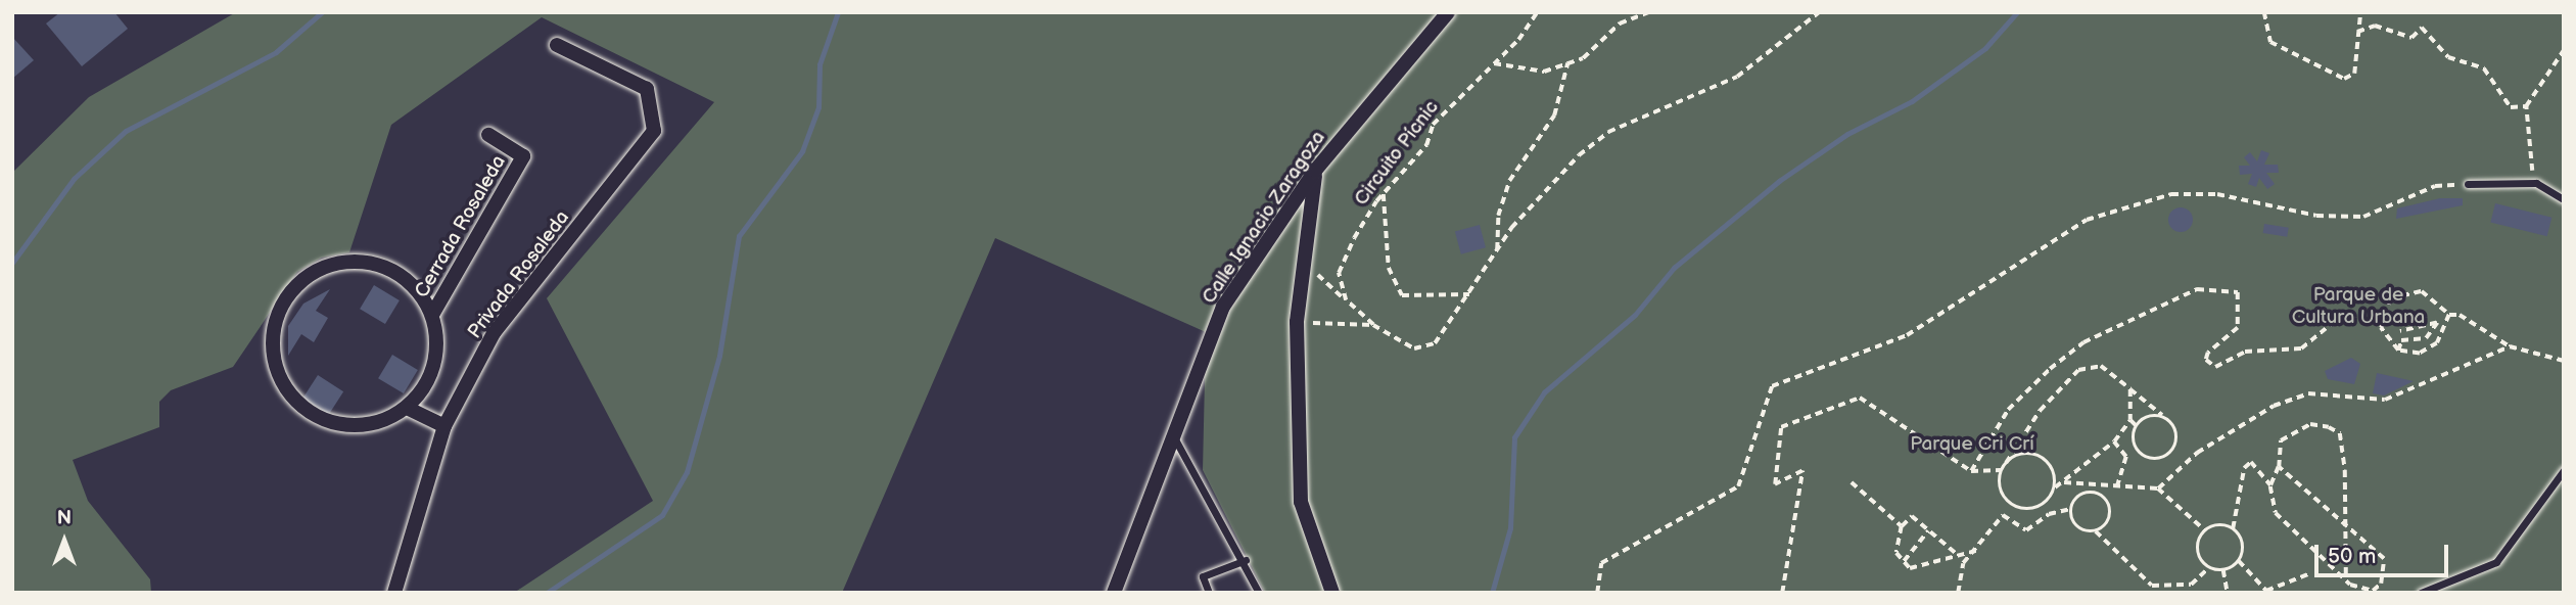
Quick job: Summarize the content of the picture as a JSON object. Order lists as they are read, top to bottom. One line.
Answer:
{"streets":{"street":["Calle Ignacio Zaragoza","Cerrada Rosaleda","Privada Rosaleda"],"path":["Circuito Pícnic"]},"parks":["Parque de Cultura Urbana","Parque Cri Crí"],"scale_bar":"50 m","north":"top"}
